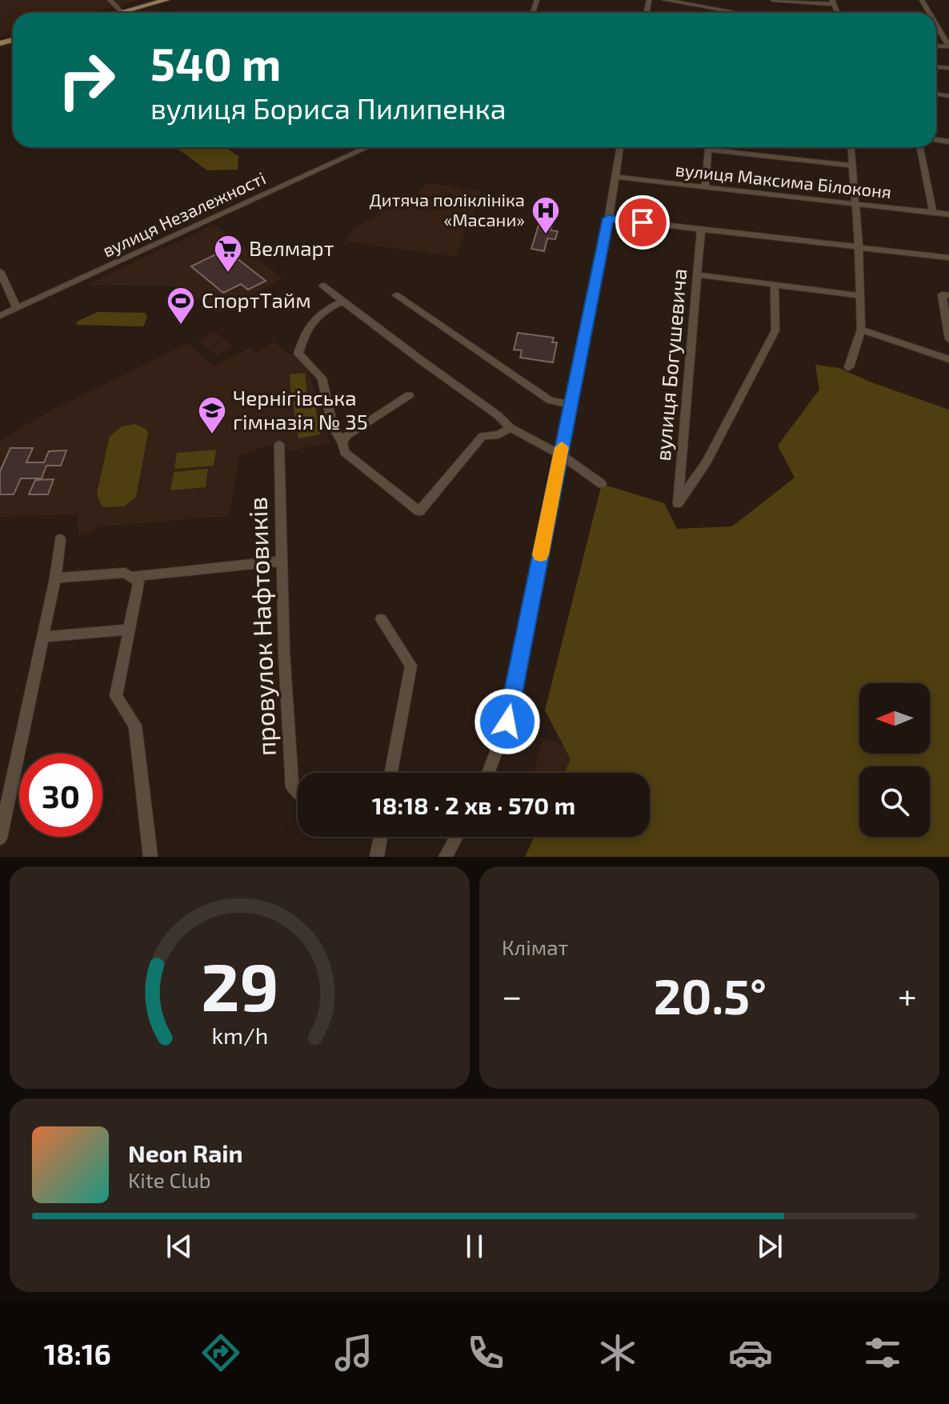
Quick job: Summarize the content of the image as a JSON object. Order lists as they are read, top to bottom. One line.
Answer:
{"streets":{"street":["вулиця Максима Білоконя","вулиця Незалежності","вулиця Богушевича","провулок Нафтовиків"]},"places":{"hospital":["Дитяча поліклініка «Масани»"],"supermarket":["Велмарт"],"sports":["СпортТайм"],"school or university":["Чернігівська гімназія № 35"]},"north":"left","page":{"turn":["540 m","вулиця Бориса Пилипенка"],"limit":"30","trip":"18:18 · 2 хв · 570 m","tile":"Клімат","heat":["−","20.5°","+"],"song":["Neon Rain","Kite Club"],"tabs":"18:16","gauge":["29","km/h"]}}
